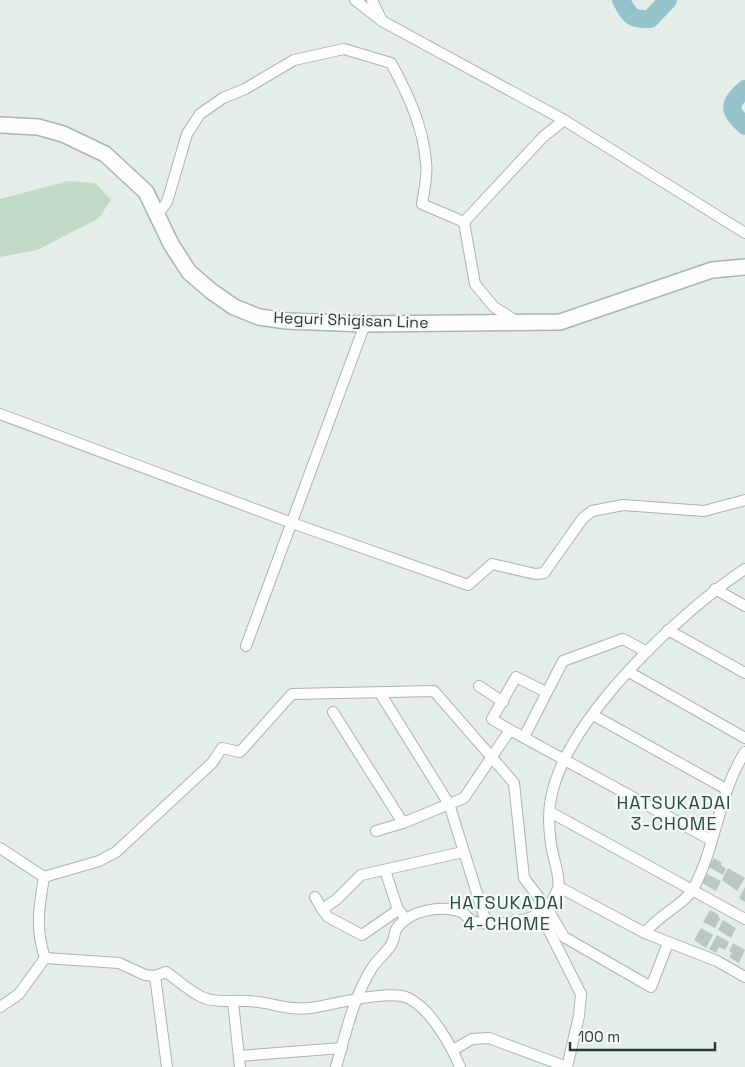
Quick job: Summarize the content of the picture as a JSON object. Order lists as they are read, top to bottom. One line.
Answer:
{"streets":{"main road":["Heguri Shigisan Line"]},"districts":["HATSUKADAI 3-CHOME","HATSUKADAI 4-CHOME"],"scale_bar":"100 m"}
